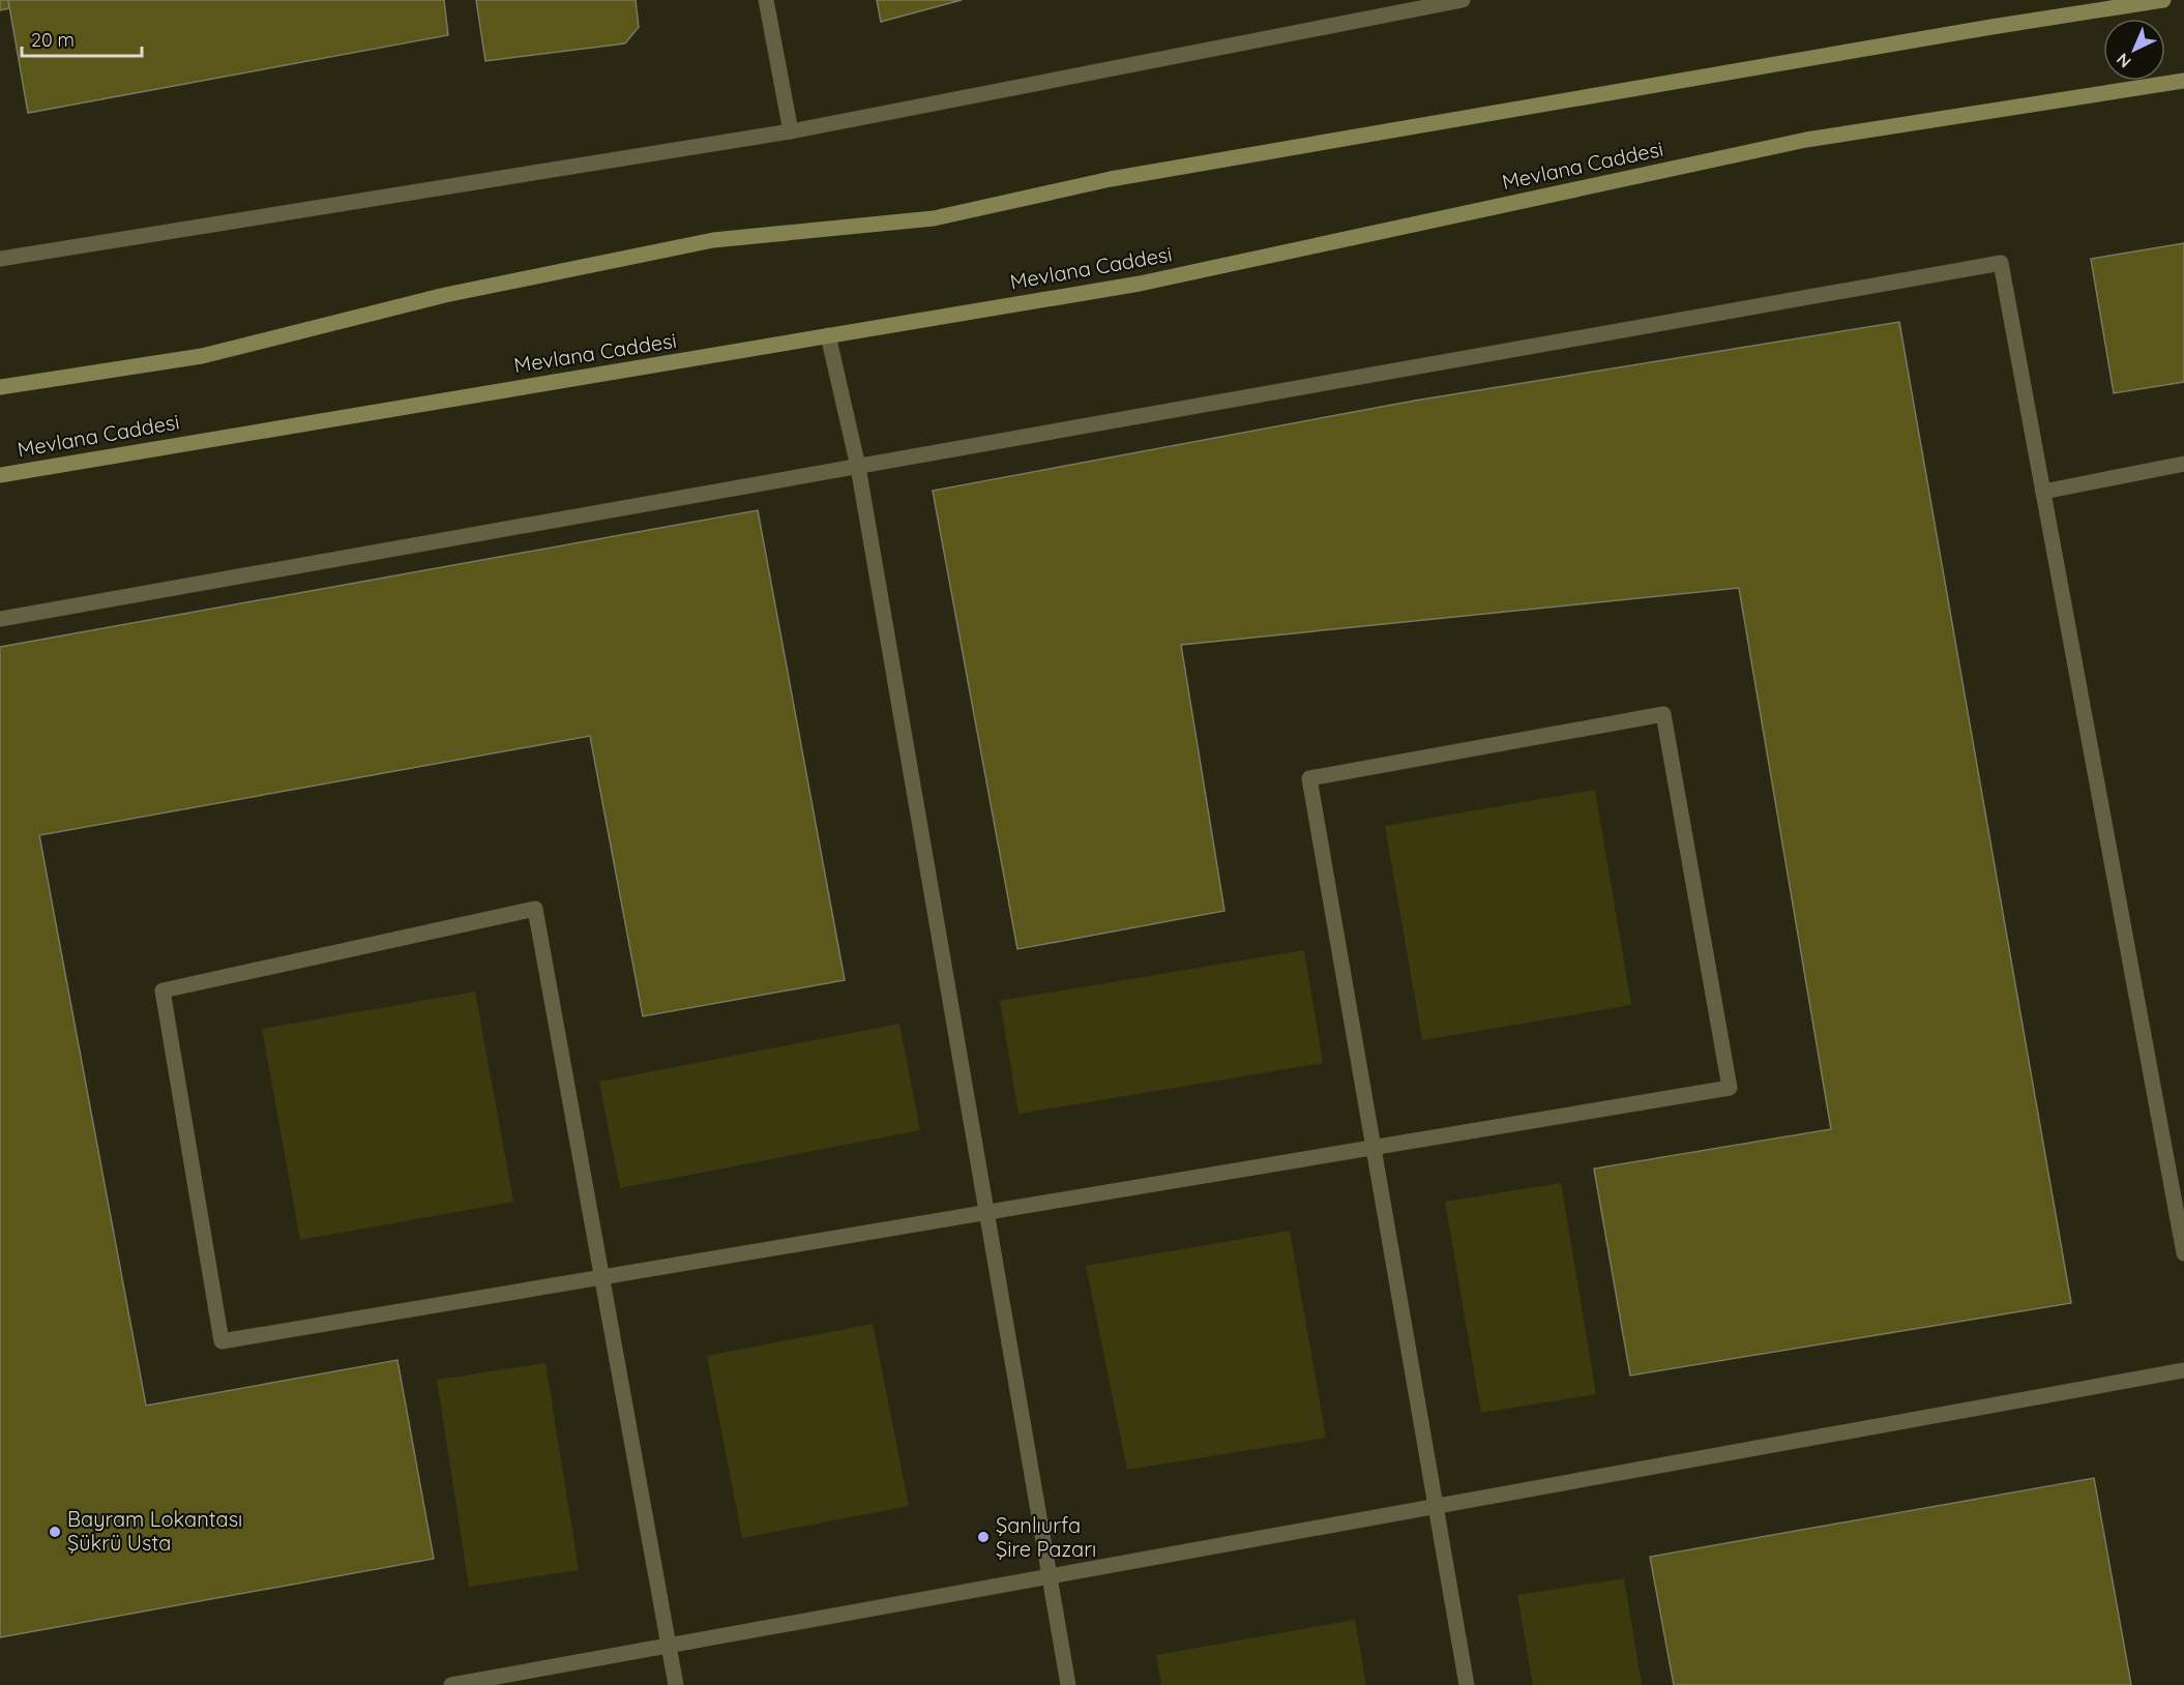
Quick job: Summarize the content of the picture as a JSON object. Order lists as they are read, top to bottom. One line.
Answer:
{"streets":{"main road":["Mevlana Caddesi"]},"places":["Bayram Lokantası Şükrü Usta","Şanlıurfa Şire Pazarı"],"scale_bar":"20 m","north":"bottom left"}
